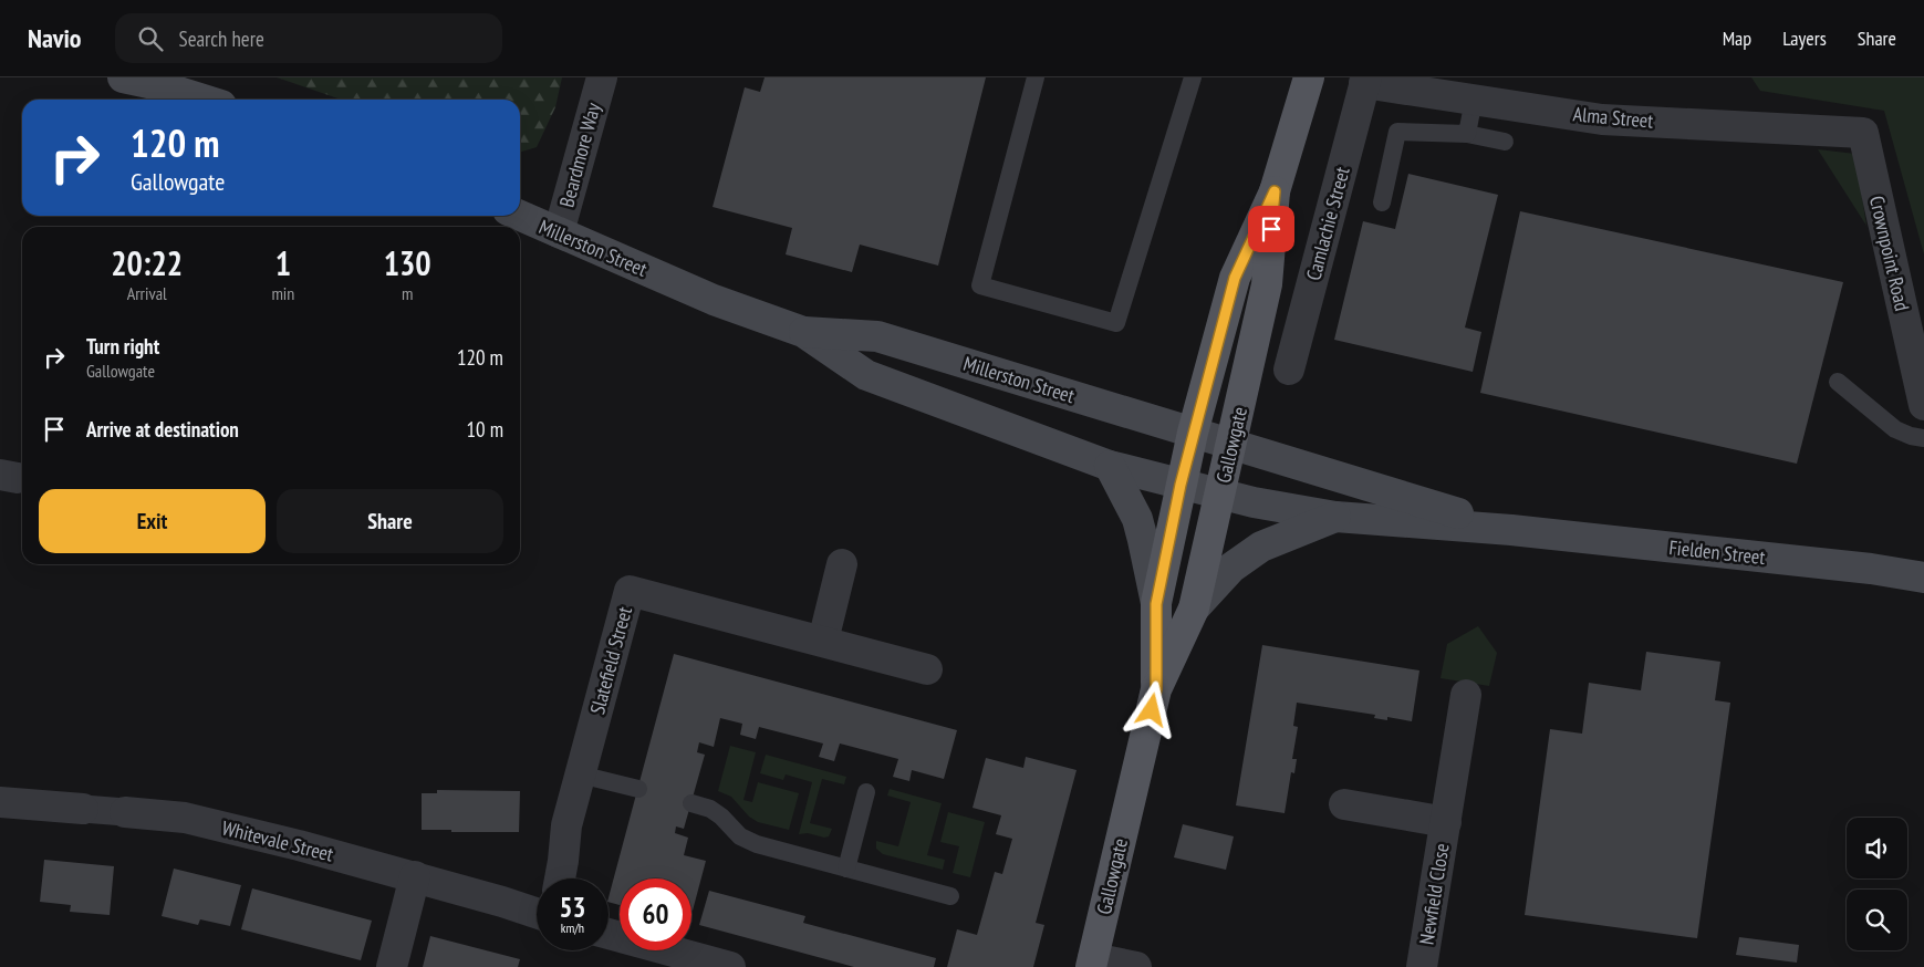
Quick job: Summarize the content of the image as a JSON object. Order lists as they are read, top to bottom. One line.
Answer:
{"streets":{"main road":["Millerston Street","Gallowgate","Fielden Street"],"street":["Alma Street","Beardmore Way","Camlachie Street","Crownpoint Road","Slatefield Street","Whitevale Street","Newfield Close"]},"crossings":[["Alma Street","Camlachie Street"],["Alma Street","Crownpoint Road"],["Beardmore Way","Millerston Street"],["Millerston Street","Gallowgate"],["Millerston Street","Fielden Street"],["Gallowgate","Fielden Street"]],"page":{"header":"Navio","search":"Search here","nav":["Map","Layers","Share"],"turn":["120 m","Gallowgate"],"eta":["20:22","Arrival","1","min","130","m"],"list":[{"name":"Turn right","note":"Gallowgate","value":"120 m"},{"name":"Arrive at destination","value":"10 m"}],"buttons":["Exit","Share"],"speed":"53 km/h","limit":"60"}}
